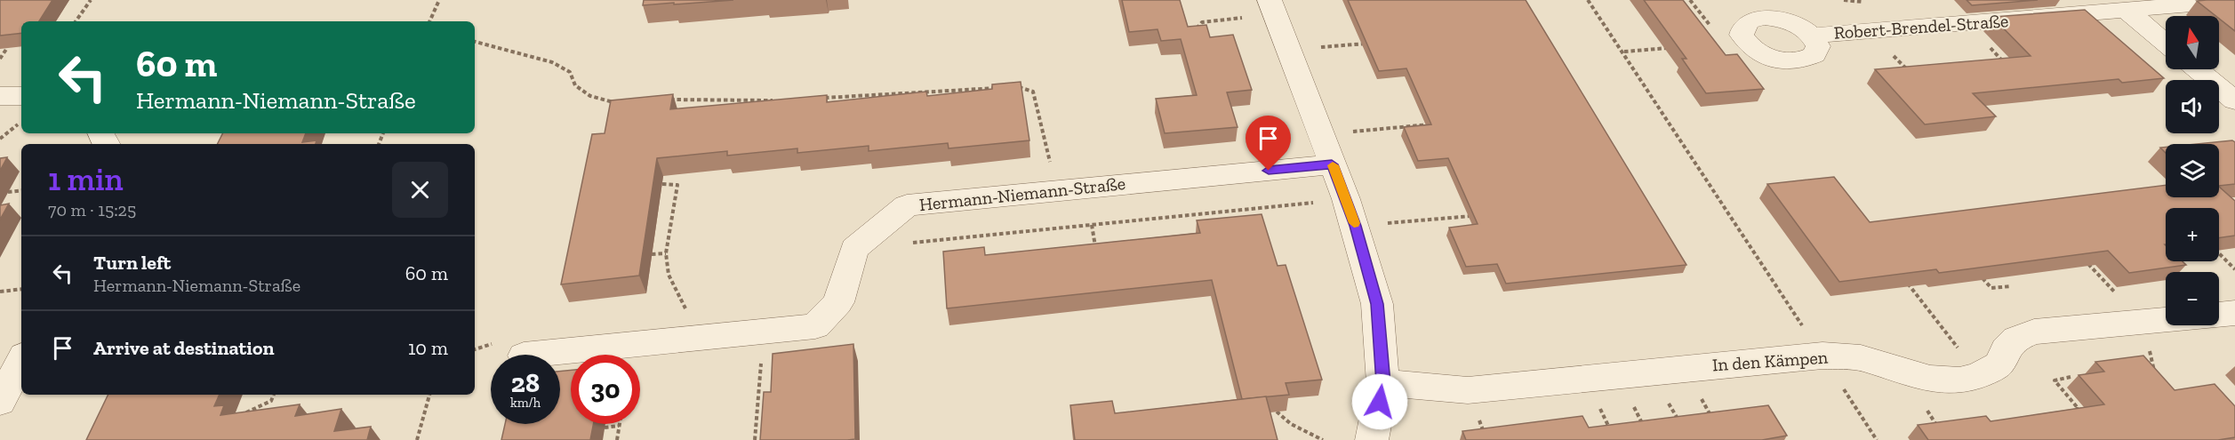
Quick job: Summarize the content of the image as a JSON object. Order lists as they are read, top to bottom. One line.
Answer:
{"streets":{"street":["Robert-Brendel-Straße","Hermann-Niemann-Straße","In den Kämpen"]},"north":"top","page":{"map_buttons":["+","−"],"turn":["60 m","Hermann-Niemann-Straße"],"heading":["1 min","70 m · 15:25"],"list":[{"name":"Turn left","note":"Hermann-Niemann-Straße","value":"60 m"},{"name":"Arrive at destination","value":"10 m"}],"speed":"28 km/h","limit":"30"}}
